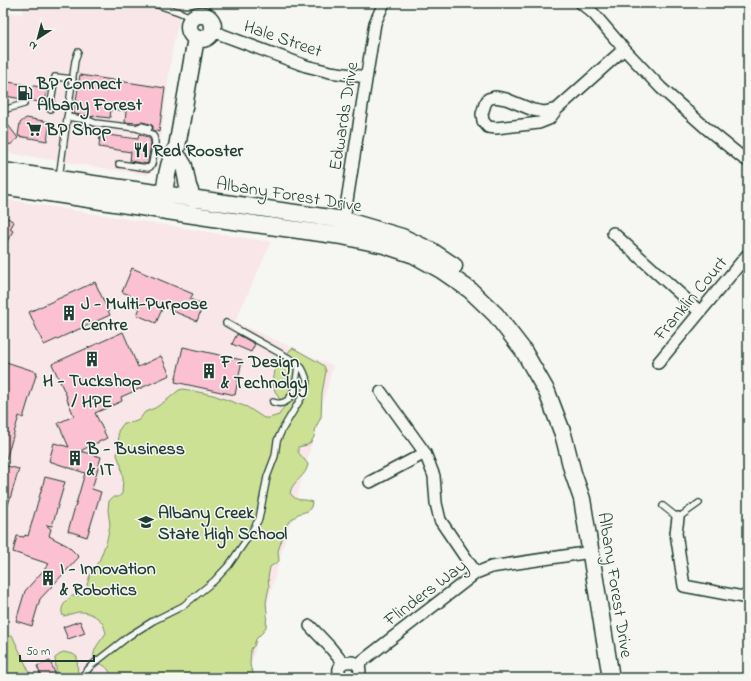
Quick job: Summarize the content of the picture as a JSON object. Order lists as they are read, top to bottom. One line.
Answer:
{"streets":{"street":["Hale Street","Edwards Drive","Albany Forest Drive","Franklin Court","Flinders Way"]},"crossings":[["Hale Street","Edwards Drive"],["Edwards Drive","Albany Forest Drive"],["Albany Forest Drive","Flinders Way"]],"places":{"fuel station":["BP Connect Albany Forest"],"supermarket":["BP Shop"],"restaurant":["Red Rooster"],"building":["J - Multi-Purpose Centre","H - Tuckshop / HPE","F - Design & Technolgy","B - Business & IT","I - Innovation & Robotics"],"school or university":["Albany Creek State High School"]},"scale_bar":"50 m","north":"bottom left"}
